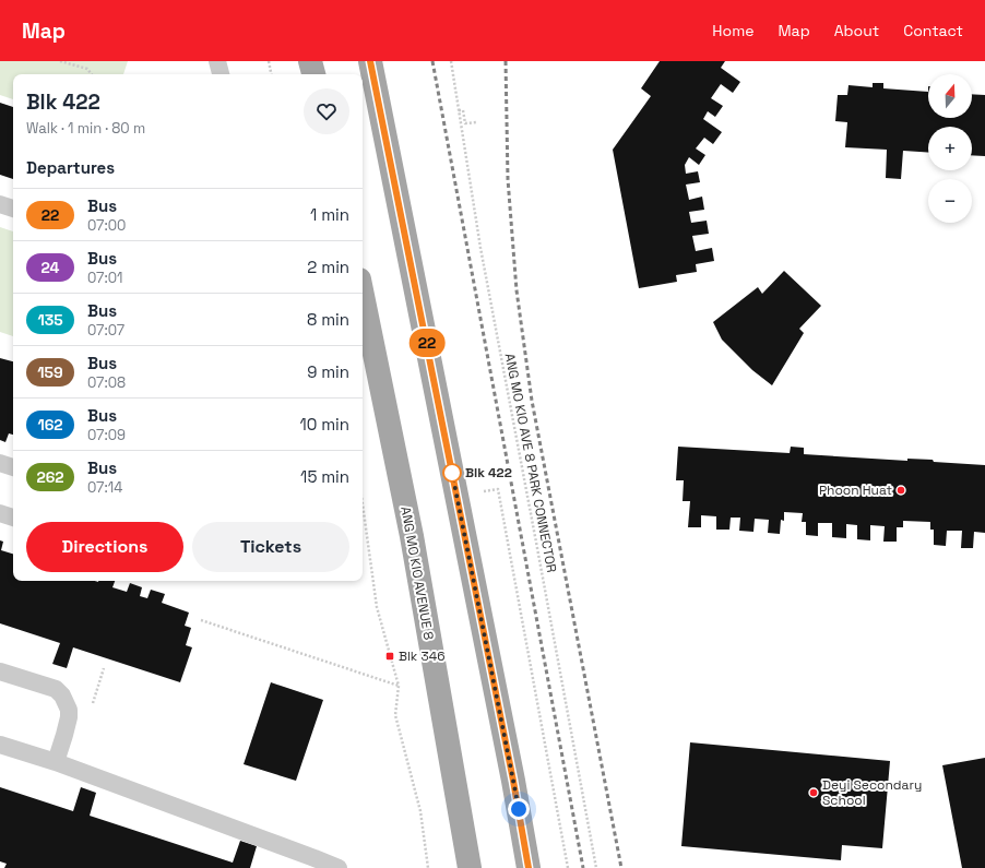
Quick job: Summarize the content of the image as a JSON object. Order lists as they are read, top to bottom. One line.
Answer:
{"streets":{"main road":["ANG MO KIO AVENUE 8"],"path":["ANG MO KIO AVE 8 PARK CONNECTOR"]},"places":{"other":["Blk 422","Phoon Huat","Deyi Secondary School"],"transit":["Blk 346"]},"lines":["bus line 22"],"north":"top","page":{"header":"Map","nav":["Home","Map","About","Contact"],"on_map":"22","map_buttons":["+","−"],"heading":[["Blk 422","Walk · 1 min · 80 m"],"Departures"],"list":[{"mark":"22","name":"Bus","note":"07:00","value":"1 min"},{"mark":"24","name":"Bus","note":"07:01","value":"2 min"},{"mark":"135","name":"Bus","note":"07:07","value":"8 min"},{"mark":"159","name":"Bus","note":"07:08","value":"9 min"},{"mark":"162","name":"Bus","note":"07:09","value":"10 min"},{"mark":"262","name":"Bus","note":"07:14","value":"15 min"}],"buttons":["Directions","Tickets"]}}
